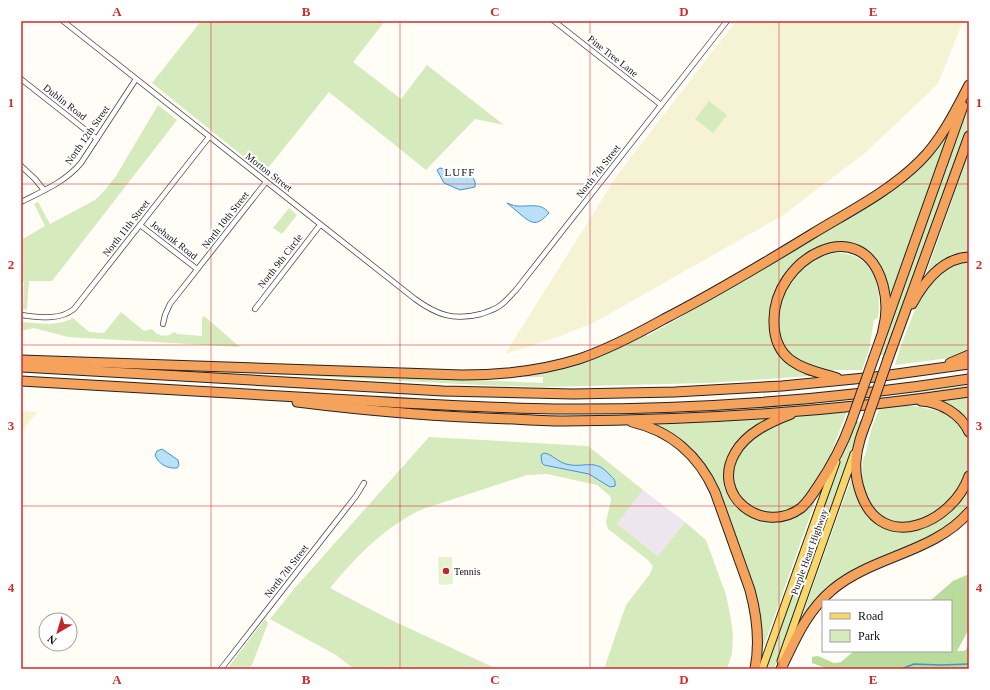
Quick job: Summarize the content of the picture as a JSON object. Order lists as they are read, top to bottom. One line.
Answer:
{"streets":{"main road":["Purple Heart Highway"],"street":["Pine Tree Lane","Dublin Road","North 12th Street","North 7th Street","Morton Street","North 10th Street","North 11th Street","Joehank Road","North 9th Circle"]},"crossings":[["Pine Tree Lane","North 7th Street"],["Dublin Road","North 12th Street"],["North 12th Street","Morton Street"],["North 7th Street","Morton Street"],["Morton Street","North 10th Street"],["Morton Street","North 11th Street"],["Morton Street","North 9th Circle"],["North 10th Street","Joehank Road"],["North 11th Street","Joehank Road"]],"districts":["LUFF"],"places":["Tennis"],"legend":["Road","Park"],"north":"bottom left","grid":{"columns":["A","B","C","D","E"],"rows":["1","2","3","4"]}}
